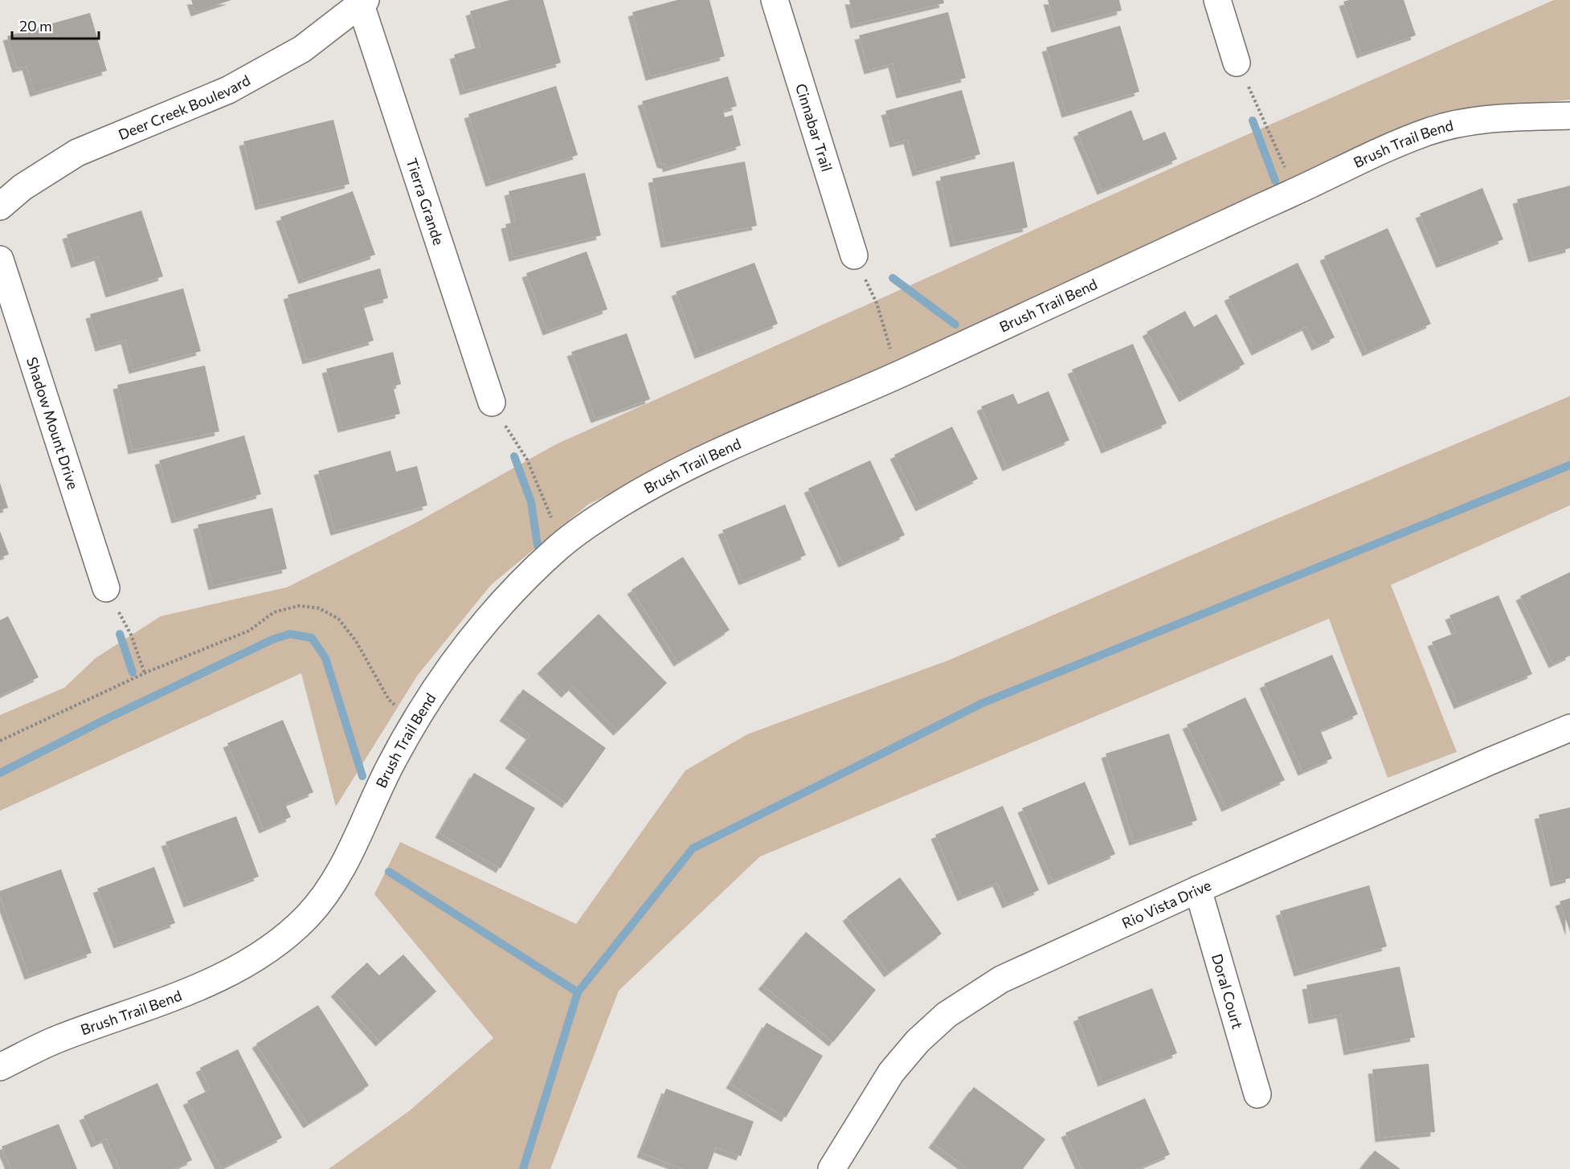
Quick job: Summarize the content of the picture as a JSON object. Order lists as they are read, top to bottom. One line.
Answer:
{"streets":{"street":["Deer Creek Boulevard","Cinnabar Trail","Brush Trail Bend","Tierra Grande","Shadow Mount Drive","Rio Vista Drive","Doral Court"]},"crossings":[["Deer Creek Boulevard","Tierra Grande"],["Rio Vista Drive","Doral Court"]],"scale_bar":"20 m"}
